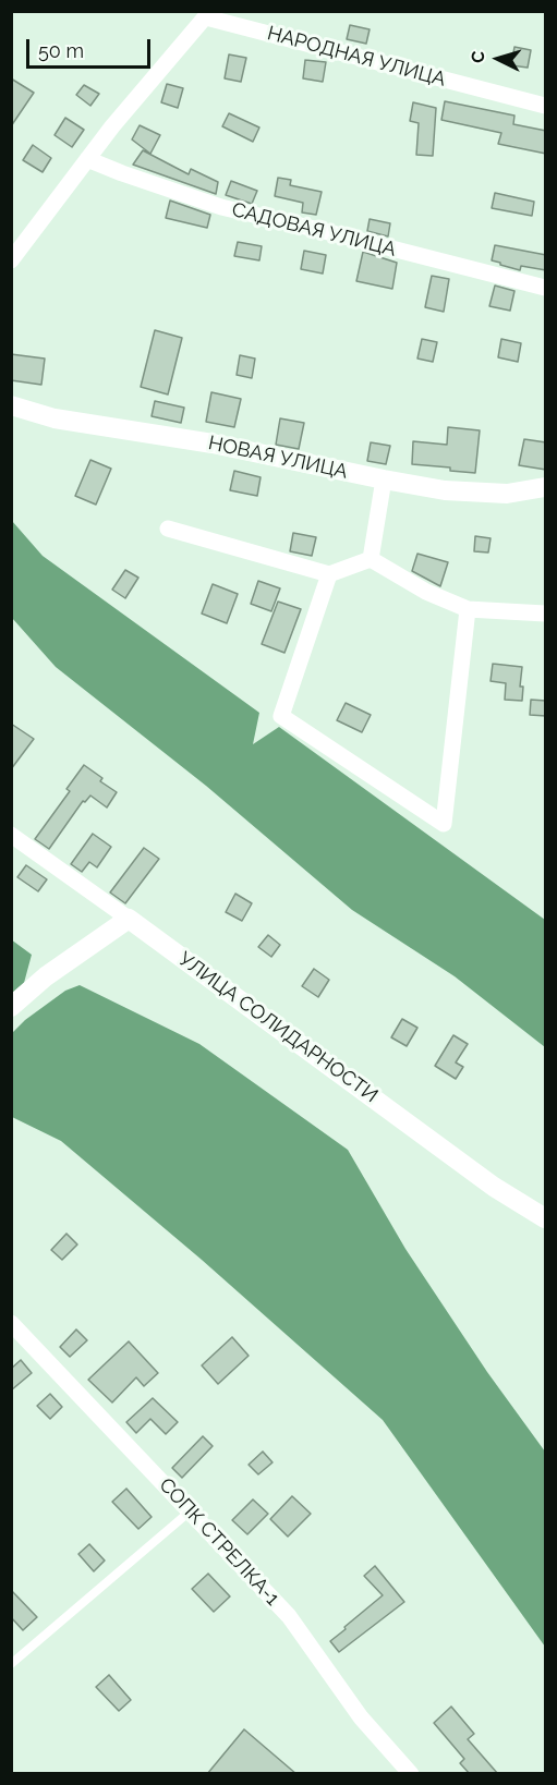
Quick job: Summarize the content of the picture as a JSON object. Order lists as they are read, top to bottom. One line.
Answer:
{"streets":{"street":["НАРОДНАЯ УЛИЦА","САДОВАЯ УЛИЦА","НОВАЯ УЛИЦА","УЛИЦА СОЛИДАРНОСТИ","СОПК СТРЕЛКА-1"]},"scale_bar":"50 m","north":"left"}
